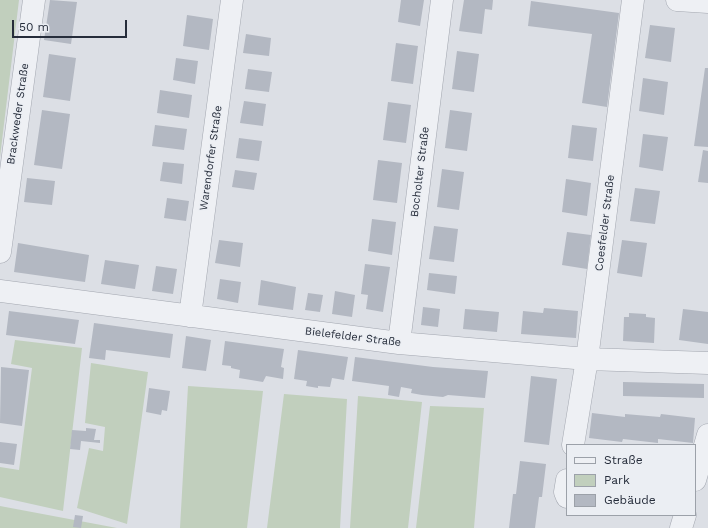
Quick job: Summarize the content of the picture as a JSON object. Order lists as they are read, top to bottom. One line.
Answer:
{"streets":{"street":["Brackweder Straße","Warendorfer Straße","Bocholter Straße","Coesfelder Straße","Bielefelder Straße"]},"crossings":[["Warendorfer Straße","Bielefelder Straße"],["Bocholter Straße","Bielefelder Straße"],["Coesfelder Straße","Bielefelder Straße"]],"legend":["Straße","Park","Gebäude"],"scale_bar":"50 m"}
